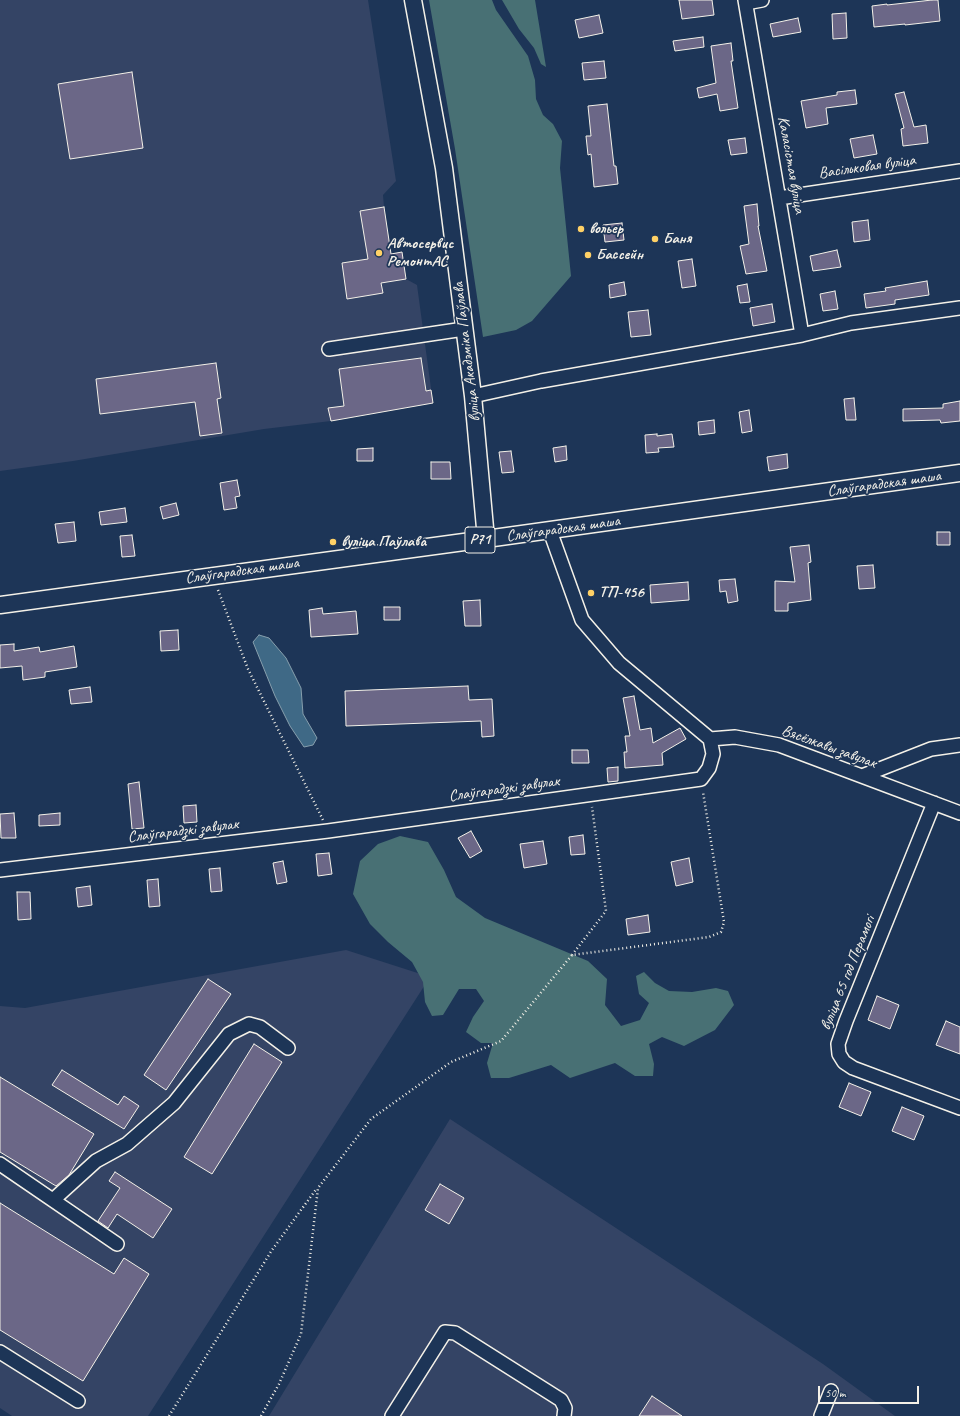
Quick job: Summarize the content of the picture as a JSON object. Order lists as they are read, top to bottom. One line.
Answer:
{"streets":{"main road":["вуліца Акадэміка Паўлава","Слаўгарадская шаша","Р71"],"street":["Каласістая вуліца","Васільковая вуліца","Вясёлкавы завулак","Слаўгарадзкі завулак","вуліца 65 год Перамогі"]},"crossings":[["Каласістая вуліца","Васільковая вуліца"],["вуліца Акадэміка Паўлава","Слаўгарадская шаша"],["Вясёлкавы завулак","вуліца 65 год Перамогі"]],"places":["вольер","Баня","Автосервис РемонтАС","Бассейн","вуліца Паўлава","ТП-456"],"scale_bar":"50 m"}
